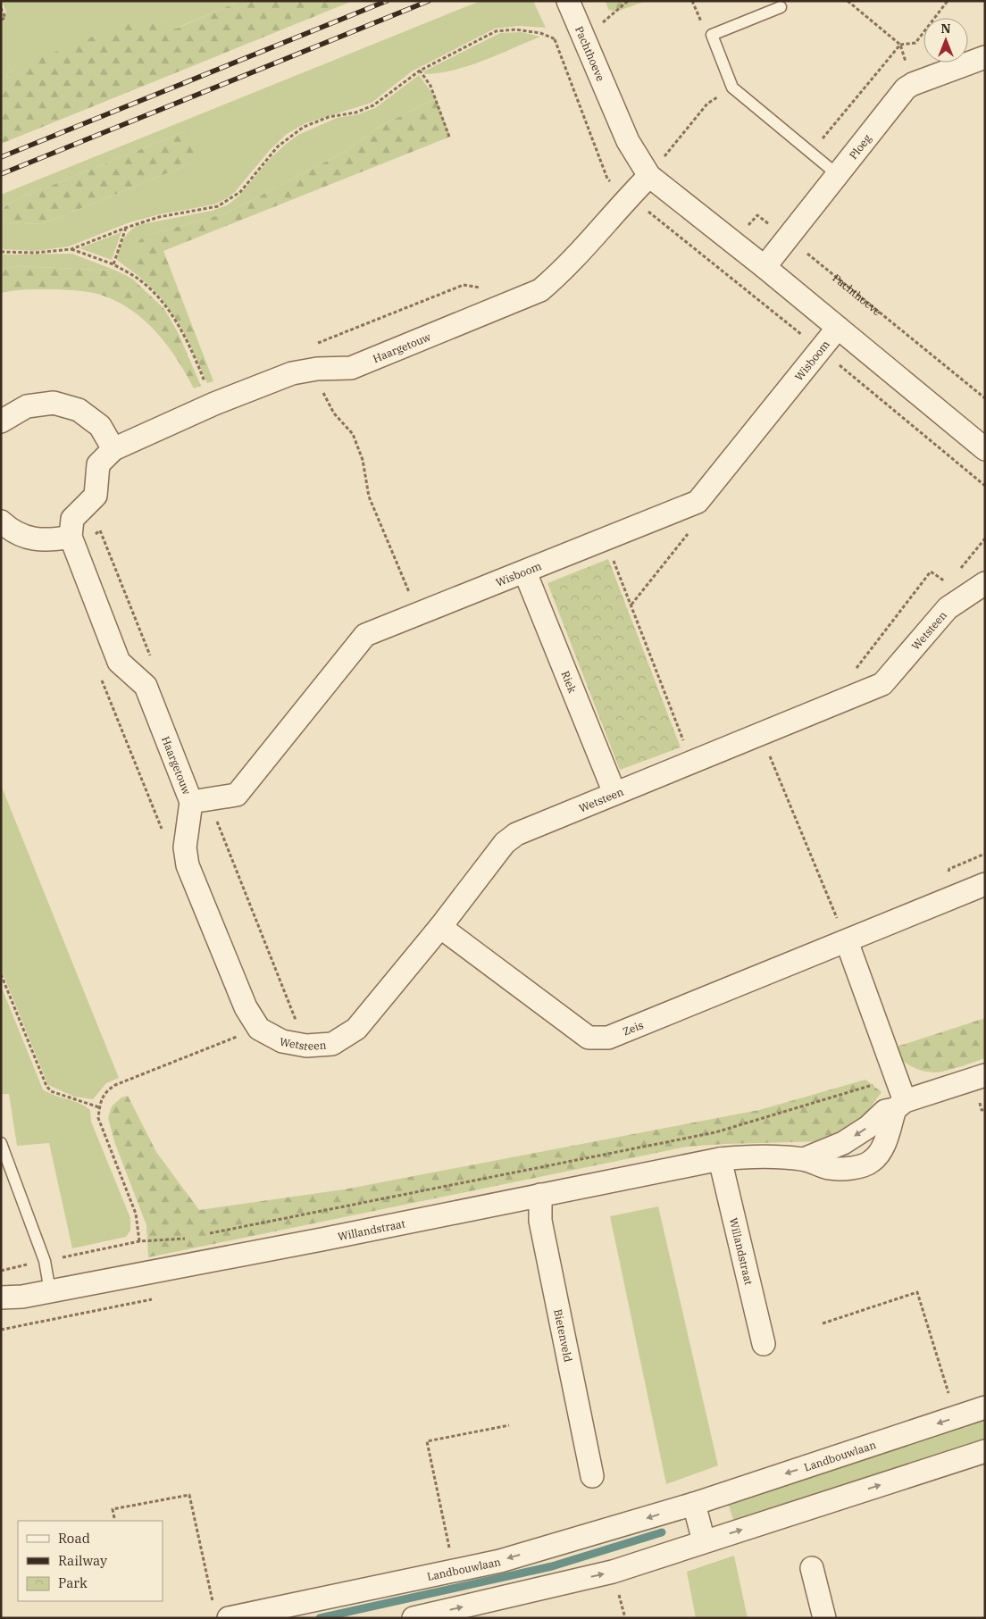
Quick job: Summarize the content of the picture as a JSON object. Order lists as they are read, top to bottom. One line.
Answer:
{"streets":{"street":["Pachthoeve","Ploeg","Haargetouw","Wisboom","Wetsteen","Riek","Zeis","Willandstraat","Bietenveld","Landbouwlaan"]},"crossings":[["Pachthoeve","Ploeg"],["Pachthoeve","Haargetouw"],["Pachthoeve","Wisboom"],["Haargetouw","Wisboom"],["Haargetouw","Wetsteen"],["Wisboom","Riek"],["Wetsteen","Riek"],["Wetsteen","Zeis"],["Willandstraat","Bietenveld"]],"legend":["Road","Railway","Park"],"north":"top"}
